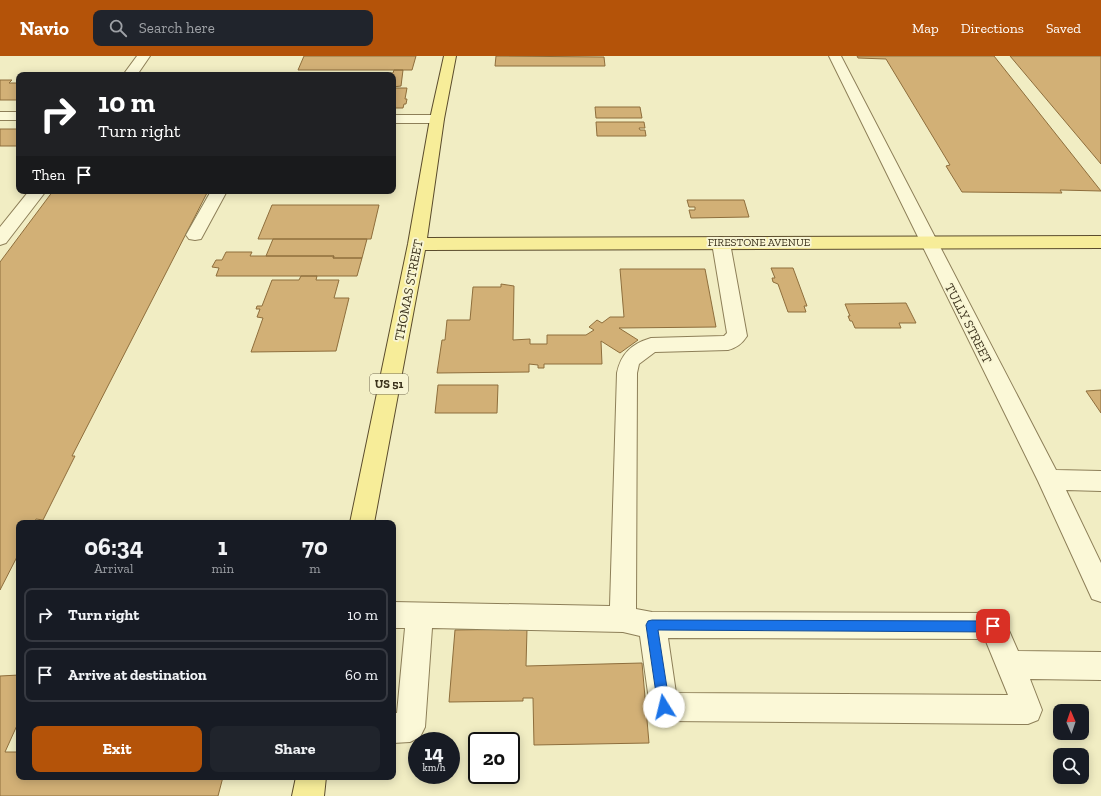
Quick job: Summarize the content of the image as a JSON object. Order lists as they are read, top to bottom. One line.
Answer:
{"streets":{"main road":["FIRESTONE AVENUE","THOMAS STREET","US 51"],"street":["TULLY STREET"]},"crossings":[["FIRESTONE AVENUE","THOMAS STREET"],["FIRESTONE AVENUE","TULLY STREET"]],"north":"top","page":{"header":"Navio","search":"Search here","nav":["Map","Directions","Saved"],"turn":["10 m","Turn right"],"then":"Then","eta":["06:34","Arrival","1","min","70","m"],"list":[{"name":"Turn right","value":"10 m"},{"name":"Arrive at destination","value":"60 m"}],"buttons":["Exit","Share"],"speed":"14 km/h","limit":"20"}}
